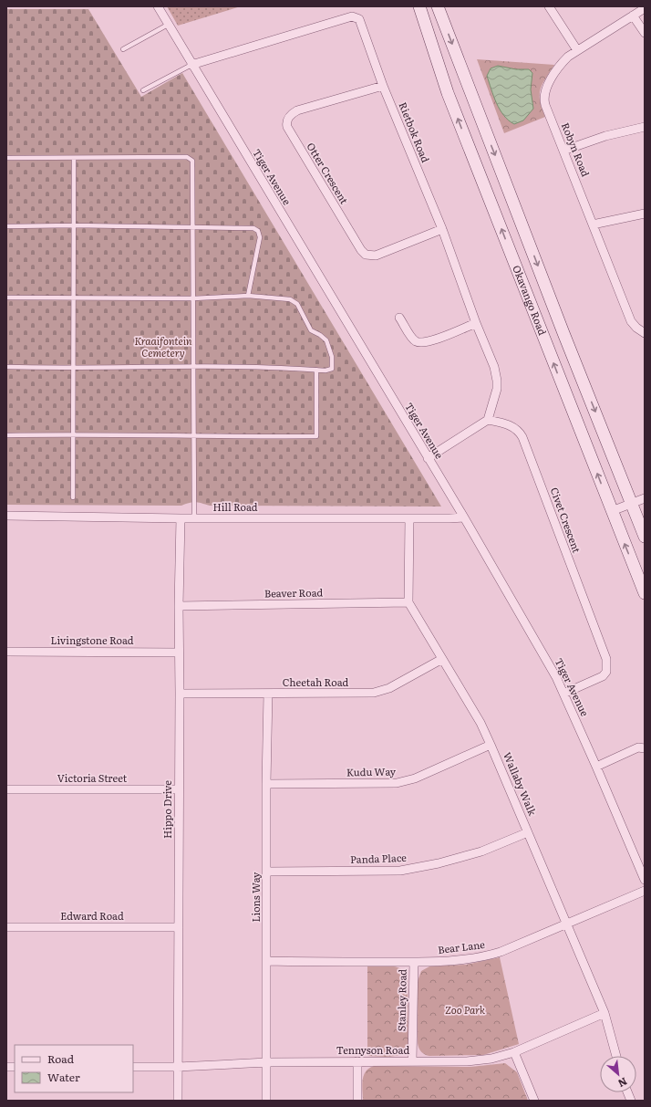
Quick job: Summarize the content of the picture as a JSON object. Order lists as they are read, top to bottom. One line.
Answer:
{"streets":{"main road":["Okavango Road"],"street":["Rietbok Road","Robyn Road","Otter Crescent","Tiger Avenue","Hill Road","Civet Crescent","Beaver Road","Livingstone Road","Cheetah Road","Kudu Way","Victoria Street","Wallaby Walk","Hippo Drive","Panda Place","Lions Way","Edward Road","Bear Lane","Stanley Road","Tennyson Road"]},"crossings":[["Rietbok Road","Otter Crescent"],["Rietbok Road","Tiger Avenue"],["Rietbok Road","Civet Crescent"],["Tiger Avenue","Hill Road"],["Tiger Avenue","Civet Crescent"],["Hill Road","Hippo Drive"],["Beaver Road","Wallaby Walk"],["Beaver Road","Hippo Drive"],["Livingstone Road","Hippo Drive"],["Cheetah Road","Wallaby Walk"],["Cheetah Road","Hippo Drive"],["Cheetah Road","Lions Way"],["Kudu Way","Wallaby Walk"],["Kudu Way","Lions Way"],["Victoria Street","Hippo Drive"],["Wallaby Walk","Panda Place"],["Wallaby Walk","Bear Lane"],["Wallaby Walk","Tennyson Road"],["Hippo Drive","Edward Road"],["Hippo Drive","Tennyson Road"],["Panda Place","Lions Way"],["Lions Way","Bear Lane"],["Lions Way","Tennyson Road"],["Bear Lane","Stanley Road"],["Stanley Road","Tennyson Road"]],"parks":["Kraaifontein Cemetery","Zoo Park"],"legend":["Road","Water"],"north":"bottom right"}
